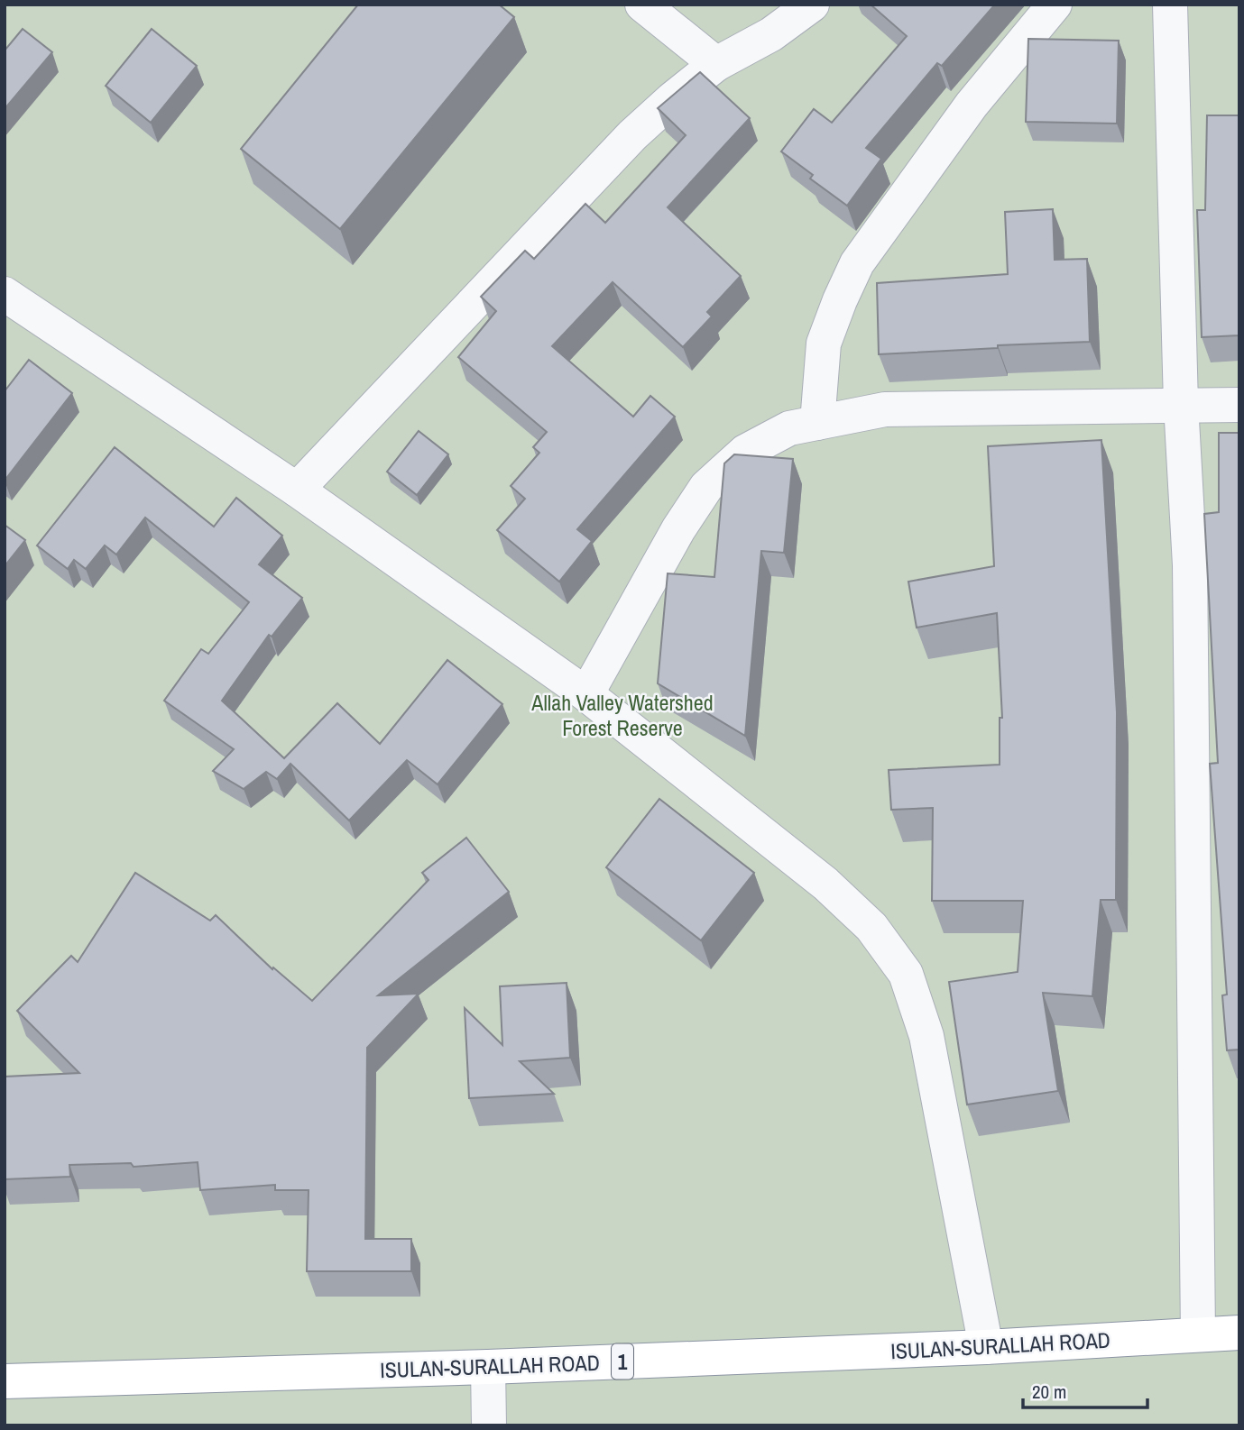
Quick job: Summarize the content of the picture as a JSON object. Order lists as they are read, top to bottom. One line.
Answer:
{"streets":{"highway":["ISULAN-SURALLAH ROAD","1"]},"parks":["Allah Valley Watershed Forest Reserve"],"scale_bar":"20 m"}
